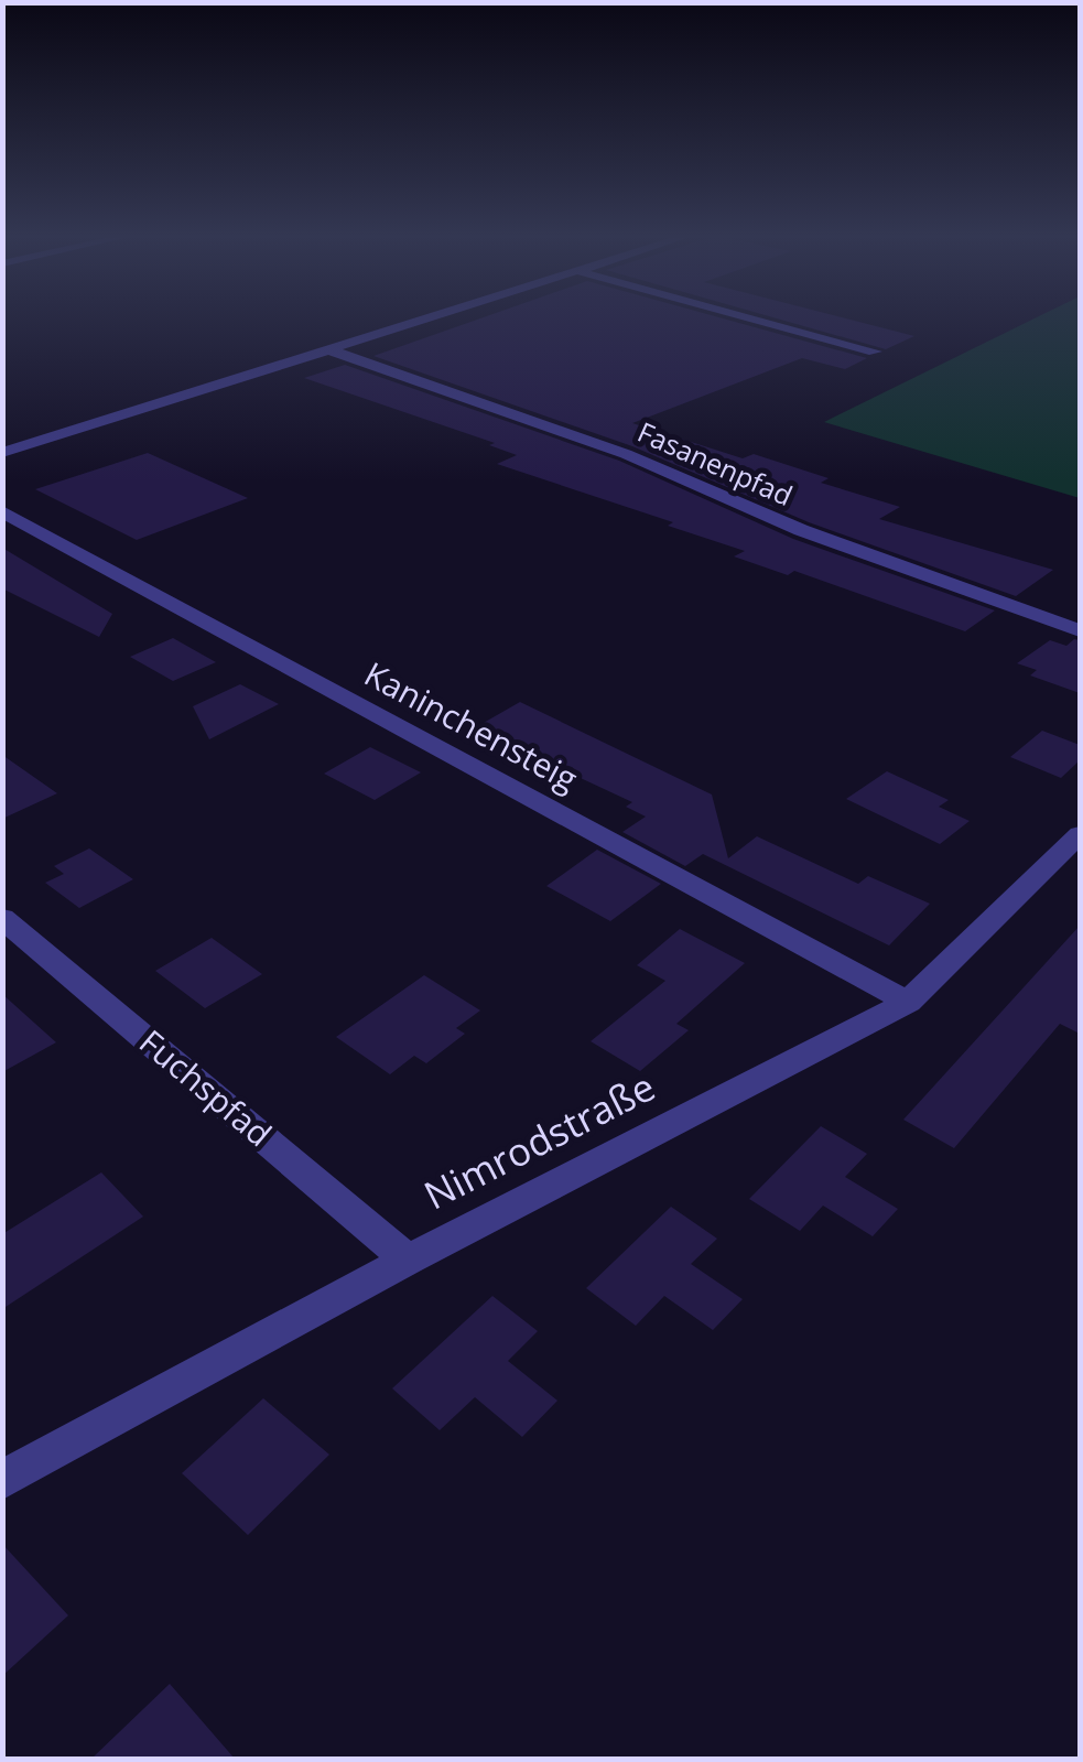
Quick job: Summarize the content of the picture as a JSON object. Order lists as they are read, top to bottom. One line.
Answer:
{"streets":{"street":["Fasanenpfad","Kaninchensteig","Fuchspfad","Nimrodstraße"]},"crossings":[["Kaninchensteig","Nimrodstraße"],["Fuchspfad","Nimrodstraße"]]}
